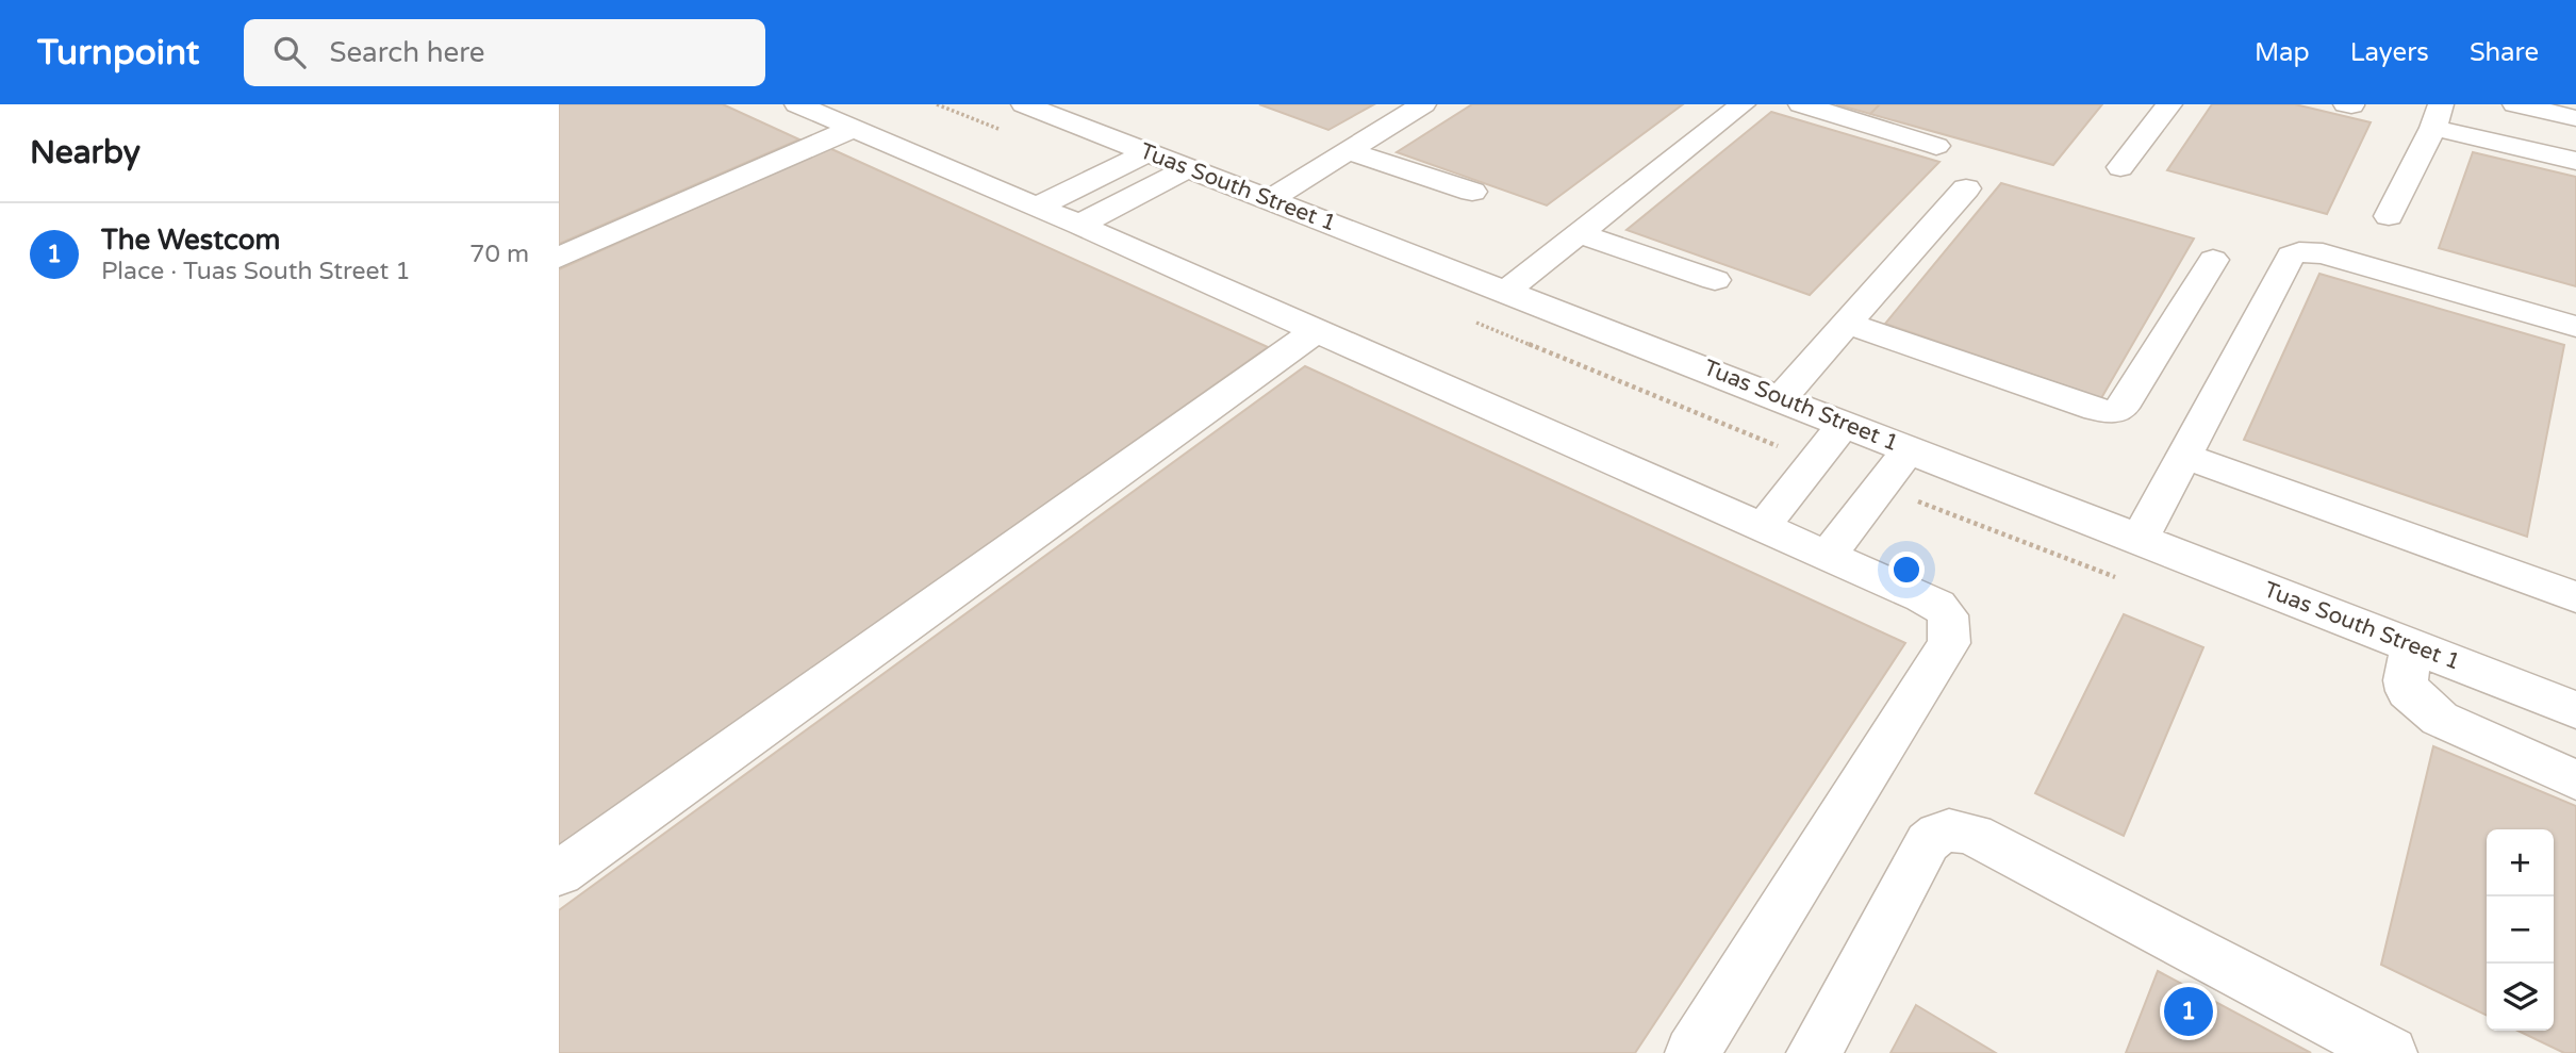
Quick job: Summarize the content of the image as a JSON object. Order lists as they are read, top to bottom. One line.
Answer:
{"streets":{"street":["Tuas South Street 1"]},"page":{"header":"Turnpoint","search":"Search here","nav":["Map","Layers","Share"],"heading":"Nearby","list":[{"mark":"1","name":"The Westcom","note":"Place · Tuas South Street 1","value":"70 m"}],"map_buttons":["+","−"],"pins":"1"}}
